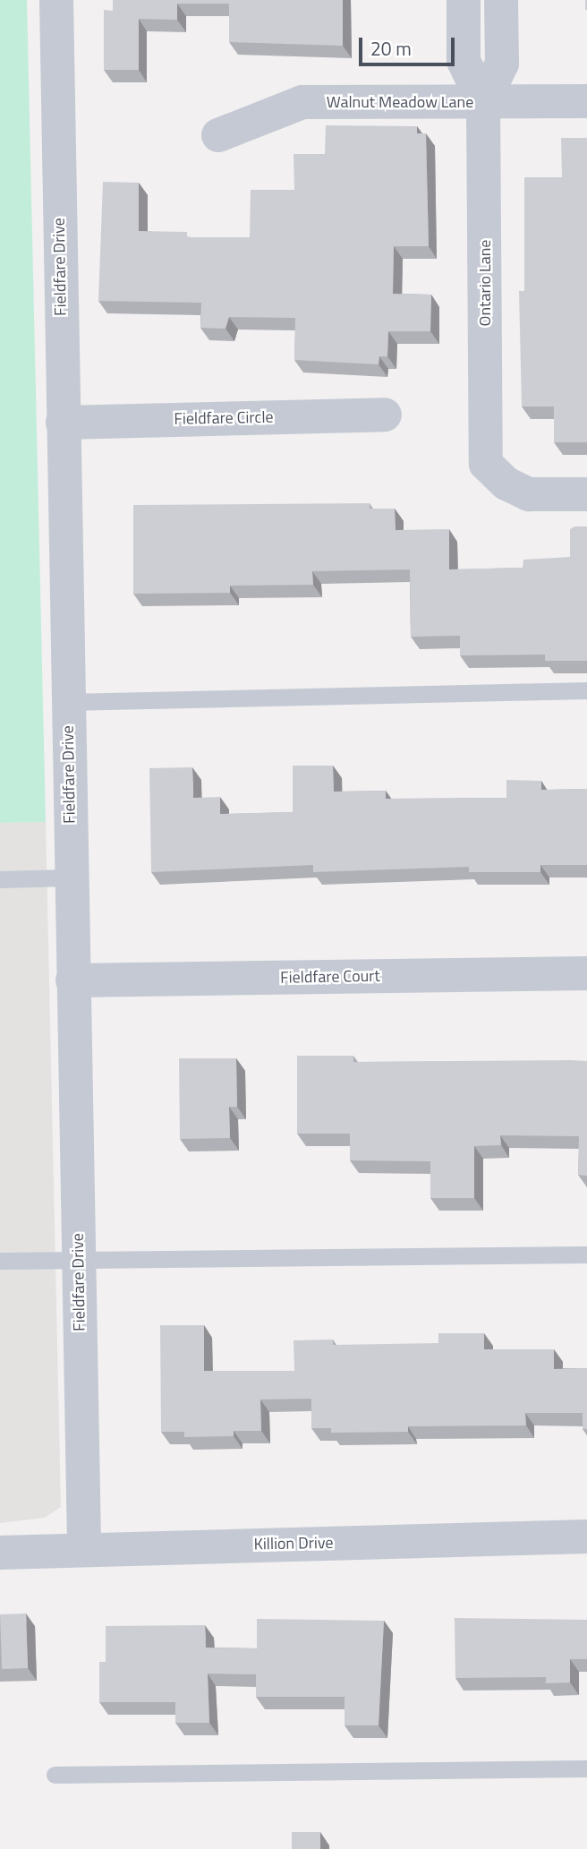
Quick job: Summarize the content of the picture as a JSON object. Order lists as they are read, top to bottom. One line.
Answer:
{"streets":{"street":["Walnut Meadow Lane","Fieldfare Drive","Ontario Lane","Fieldfare Circle","Fieldfare Court","Killion Drive"]},"crossings":[["Walnut Meadow Lane","Ontario Lane"],["Fieldfare Drive","Fieldfare Circle"],["Fieldfare Drive","Fieldfare Court"],["Fieldfare Drive","Killion Drive"]],"scale_bar":"20 m"}
